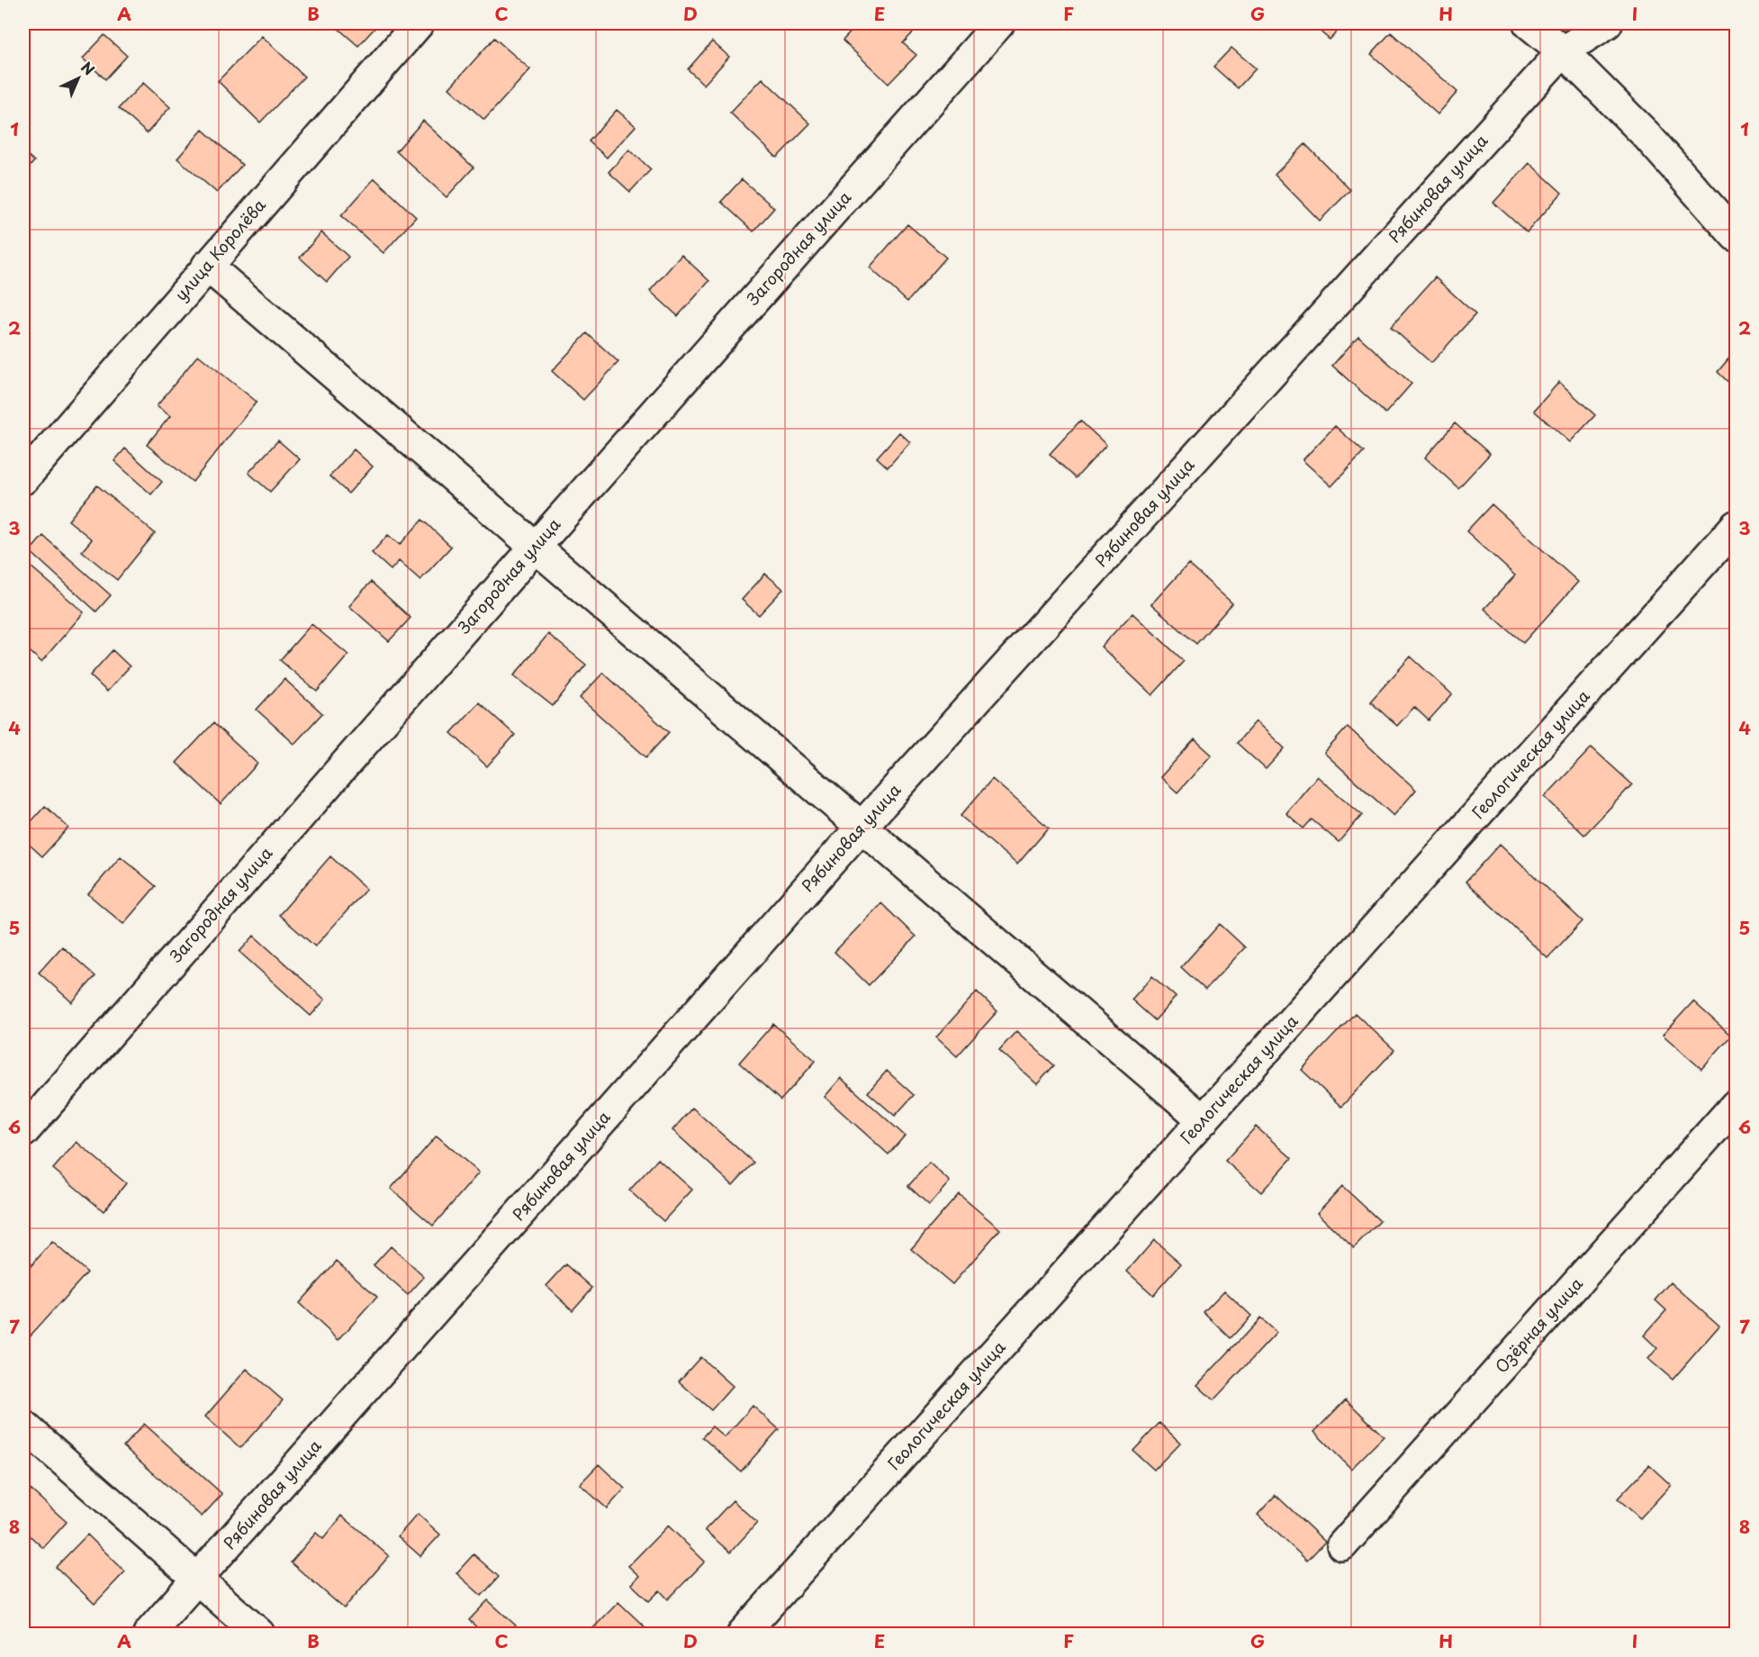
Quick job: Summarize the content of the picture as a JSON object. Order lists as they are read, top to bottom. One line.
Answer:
{"streets":{"street":["Рябиновая улица","Загородная улица","улица Королёва","Геологическая улица","Озёрная улица"]},"north":"top right","grid":{"columns":["A","B","C","D","E","F","G","H","I"],"rows":["1","2","3","4","5","6","7","8"]}}
